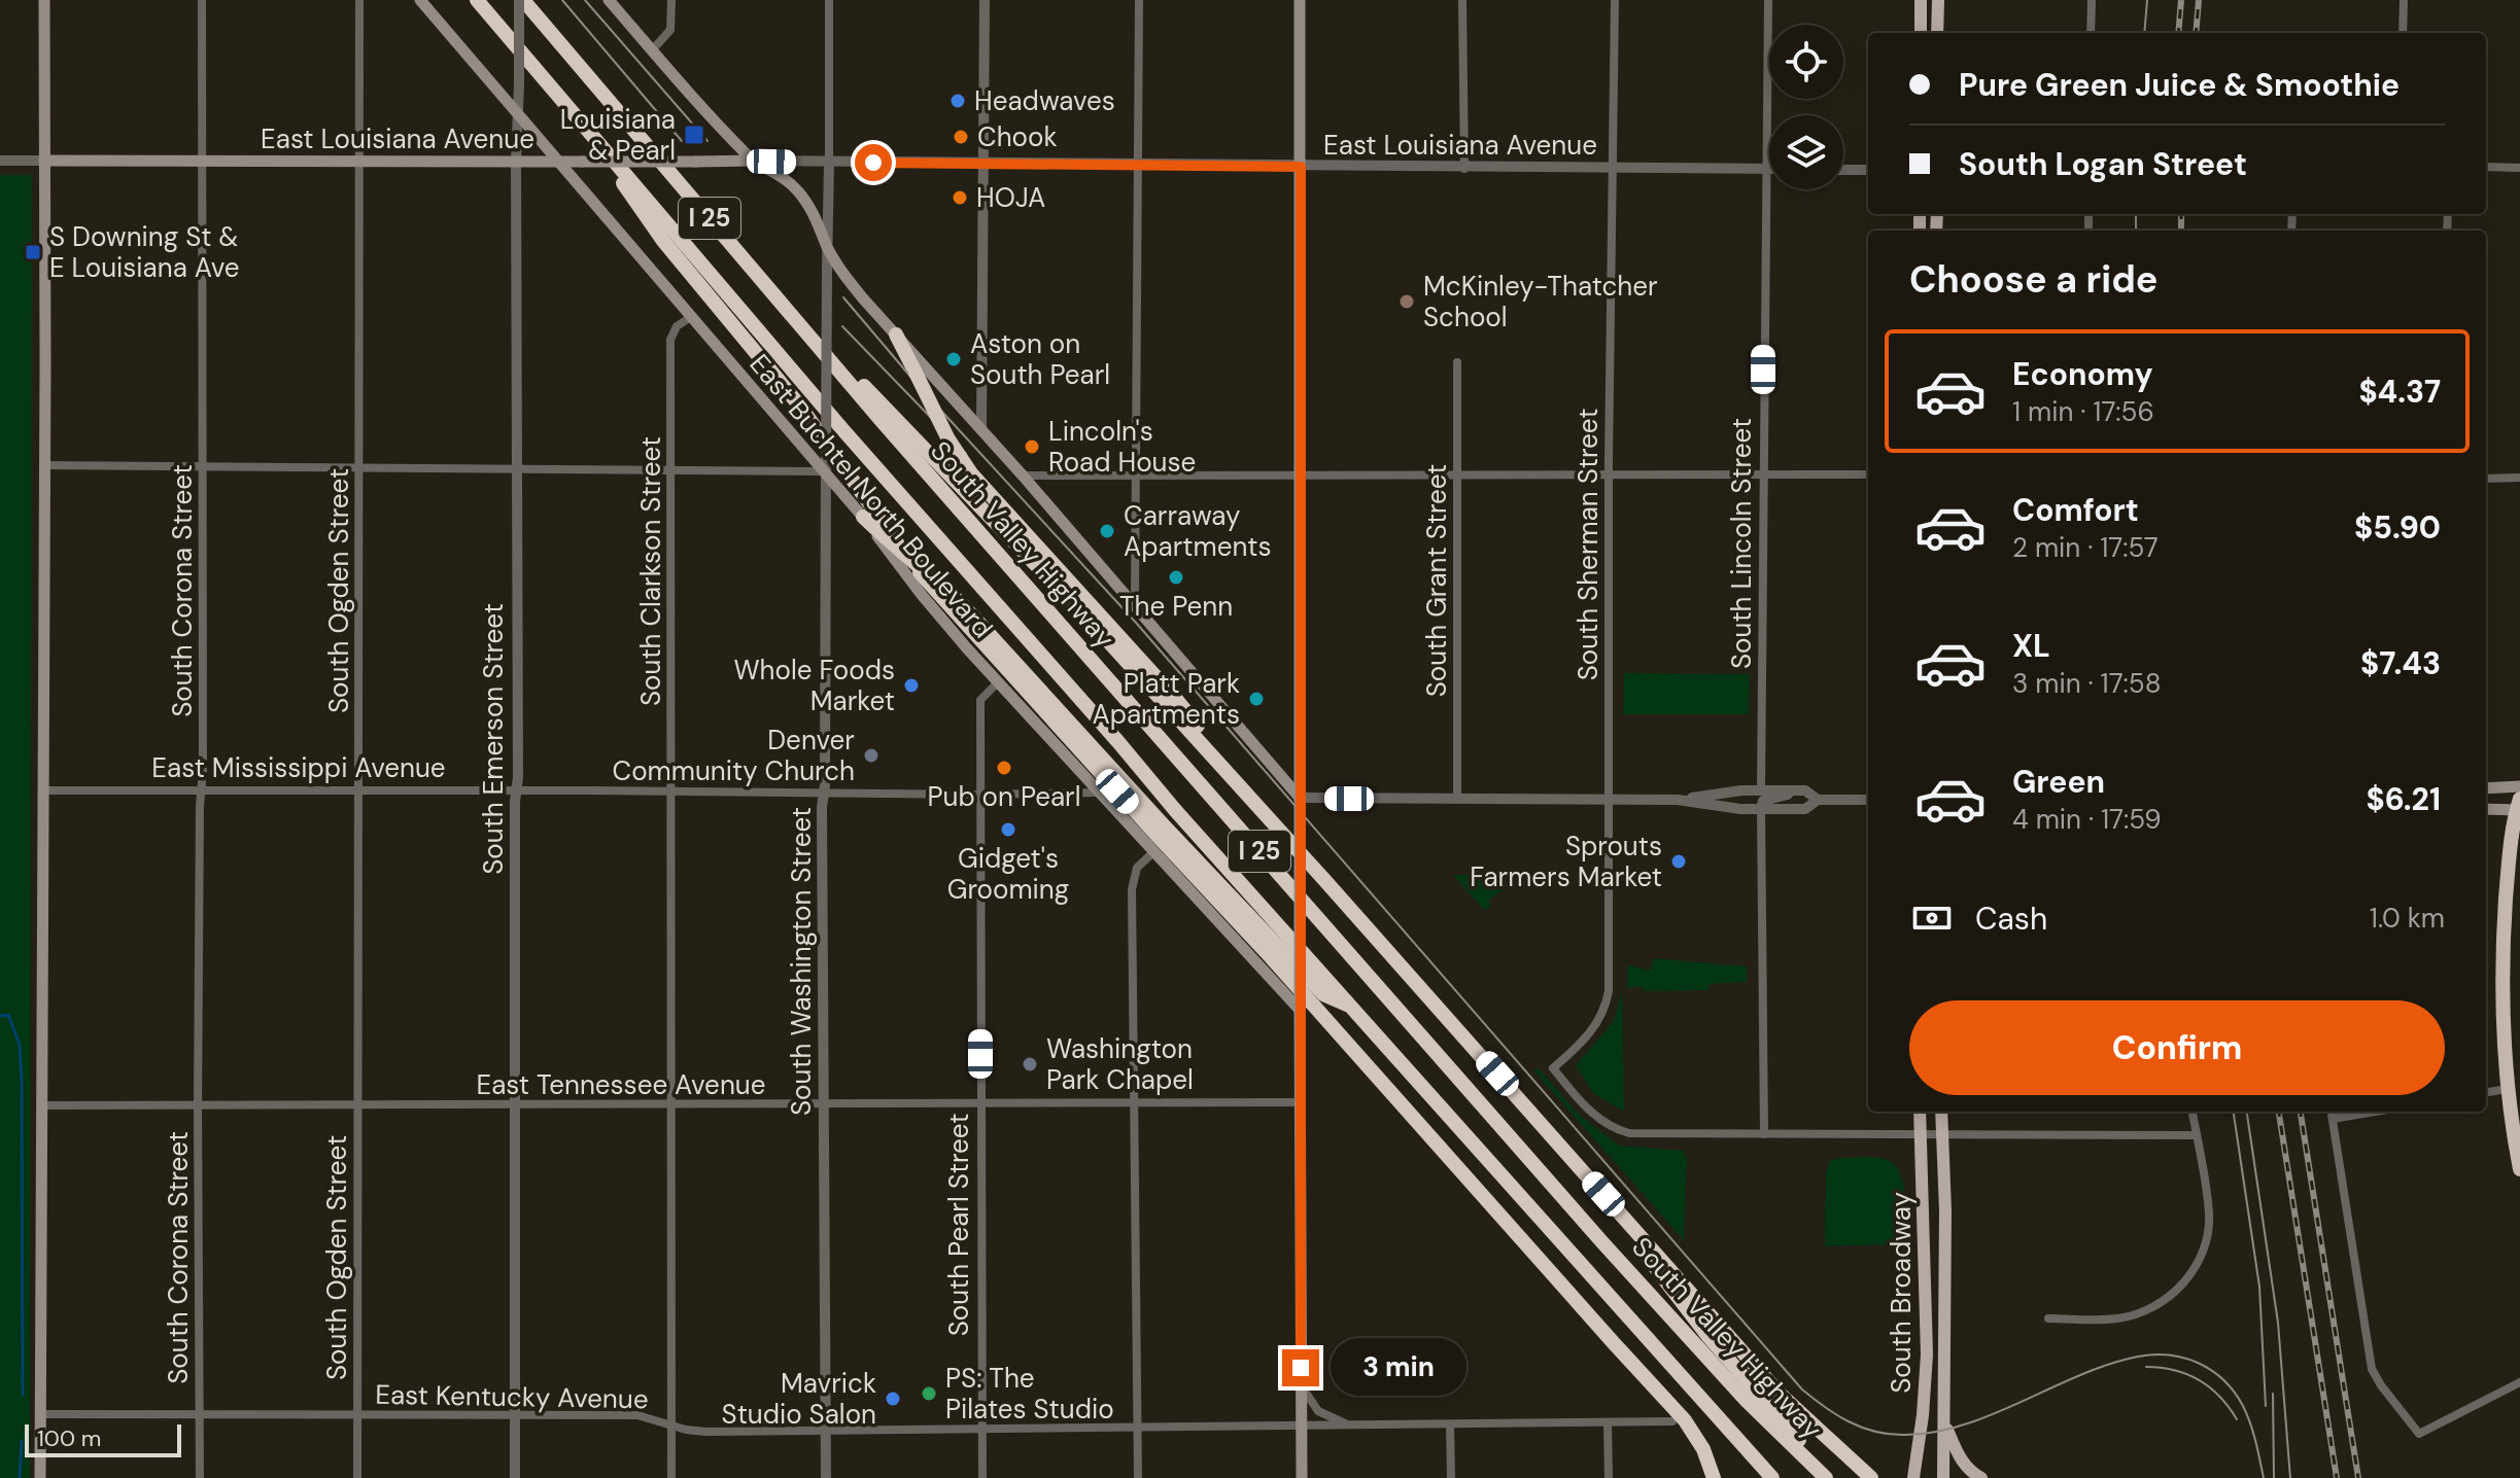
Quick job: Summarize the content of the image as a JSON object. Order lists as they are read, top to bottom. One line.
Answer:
{"streets":{"highway":["I 25","South Valley Highway"],"main road":["East Louisiana Avenue","East Buchtel North Boulevard","South Broadway"],"street":["South Lincoln Street","South Sherman Street","South Clarkson Street","South Grant Street","South Corona Street","South Ogden Street","South Emerson Street","East Mississippi Avenue","South Washington Street","East Tennessee Avenue","South Pearl Street","East Kentucky Avenue"]},"crossings":[["East Louisiana Avenue","East Buchtel North Boulevard"],["East Louisiana Avenue","South Lincoln Street"],["East Louisiana Avenue","South Sherman Street"],["East Louisiana Avenue","South Corona Street"],["East Louisiana Avenue","South Ogden Street"],["East Louisiana Avenue","South Emerson Street"],["East Louisiana Avenue","South Washington Street"],["East Buchtel North Boulevard","South Clarkson Street"],["East Buchtel North Boulevard","South Emerson Street"],["East Buchtel North Boulevard","East Mississippi Avenue"],["East Buchtel North Boulevard","South Washington Street"],["East Buchtel North Boulevard","South Pearl Street"],["South Valley Highway","South Emerson Street"],["South Clarkson Street","East Mississippi Avenue"],["South Clarkson Street","East Tennessee Avenue"],["South Clarkson Street","East Kentucky Avenue"],["South Corona Street","East Mississippi Avenue"],["South Corona Street","East Tennessee Avenue"],["South Corona Street","East Kentucky Avenue"],["South Ogden Street","East Mississippi Avenue"],["South Ogden Street","East Tennessee Avenue"],["South Ogden Street","East Kentucky Avenue"],["South Emerson Street","East Mississippi Avenue"],["South Emerson Street","East Tennessee Avenue"],["South Emerson Street","East Kentucky Avenue"],["East Mississippi Avenue","South Washington Street"],["East Mississippi Avenue","South Pearl Street"],["South Washington Street","East Tennessee Avenue"],["South Washington Street","East Kentucky Avenue"],["East Tennessee Avenue","South Pearl Street"],["South Pearl Street","East Kentucky Avenue"]],"places":{"other":["Headwaves","Chook","HOJA","McKinley-Thatcher School","Aston on South Pearl","Lincoln's Road House","Carraway Apartments","The Penn","Whole Foods Market","Platt Park Apartments","Denver Community Church","Pub on Pearl","Gidget's Grooming","Sprouts Farmers Market","Washington Park Chapel","PS: The Pilates Studio","Mavrick Studio Salon"],"transit":["Louisiana & Pearl","S Downing St & E Louisiana Ave"]},"scale_bar":"100 m","page":{"banner":["Pure Green Juice & Smoothie","South Logan Street"],"heading":"Choose a ride","list":[{"name":"Economy","note":"1 min · 17:56","value":"$4.37"},{"name":"Comfort","note":"2 min · 17:57","value":"$5.90"},{"name":"XL","note":"3 min · 17:58","value":"$7.43"},{"name":"Green","note":"4 min · 17:59","value":"$6.21"}],"pay":["Cash","1.0 km"],"buttons":"Confirm","bubble":"3 min","scale":"100 m"}}
